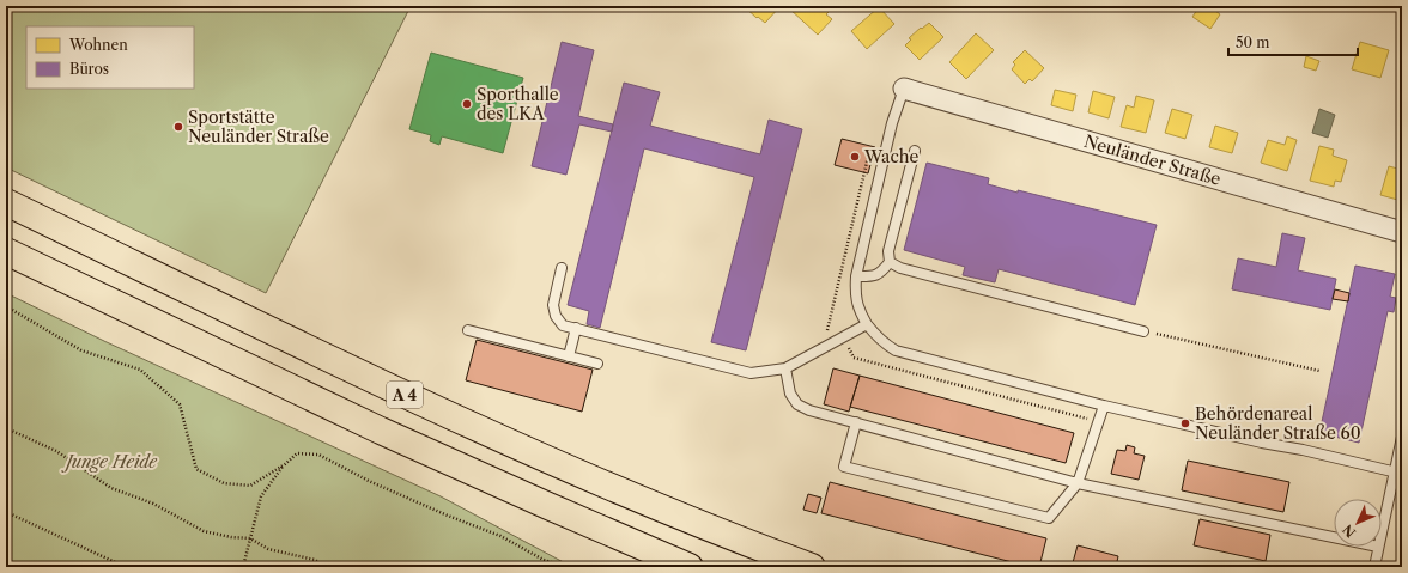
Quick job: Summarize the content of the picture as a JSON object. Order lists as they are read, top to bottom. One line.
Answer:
{"streets":{"highway":["A 4"],"street":["Neuländer Straße"]},"parks":["Junge Heide"],"places":["Sporthalle des LKA","Sportstätte Neuländer Straße","Wache","Behördenareal Neuländer Straße 60"],"legend":["Wohnen","Büros"],"scale_bar":"50 m","north":"bottom left"}
